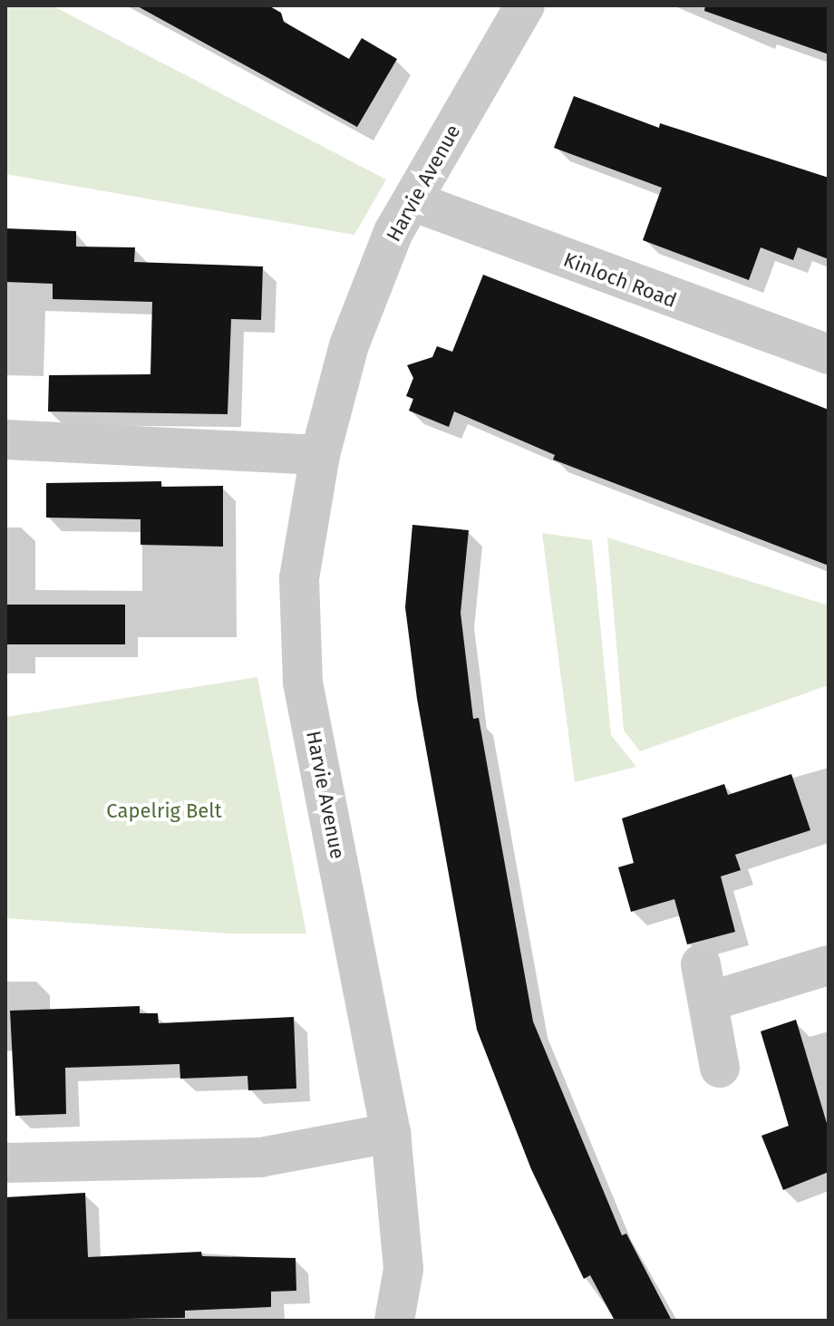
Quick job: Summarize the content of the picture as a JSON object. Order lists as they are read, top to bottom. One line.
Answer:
{"streets":{"street":["Harvie Avenue","Kinloch Road"]},"crossings":[["Harvie Avenue","Kinloch Road"]],"parks":["Capelrig Belt"]}
